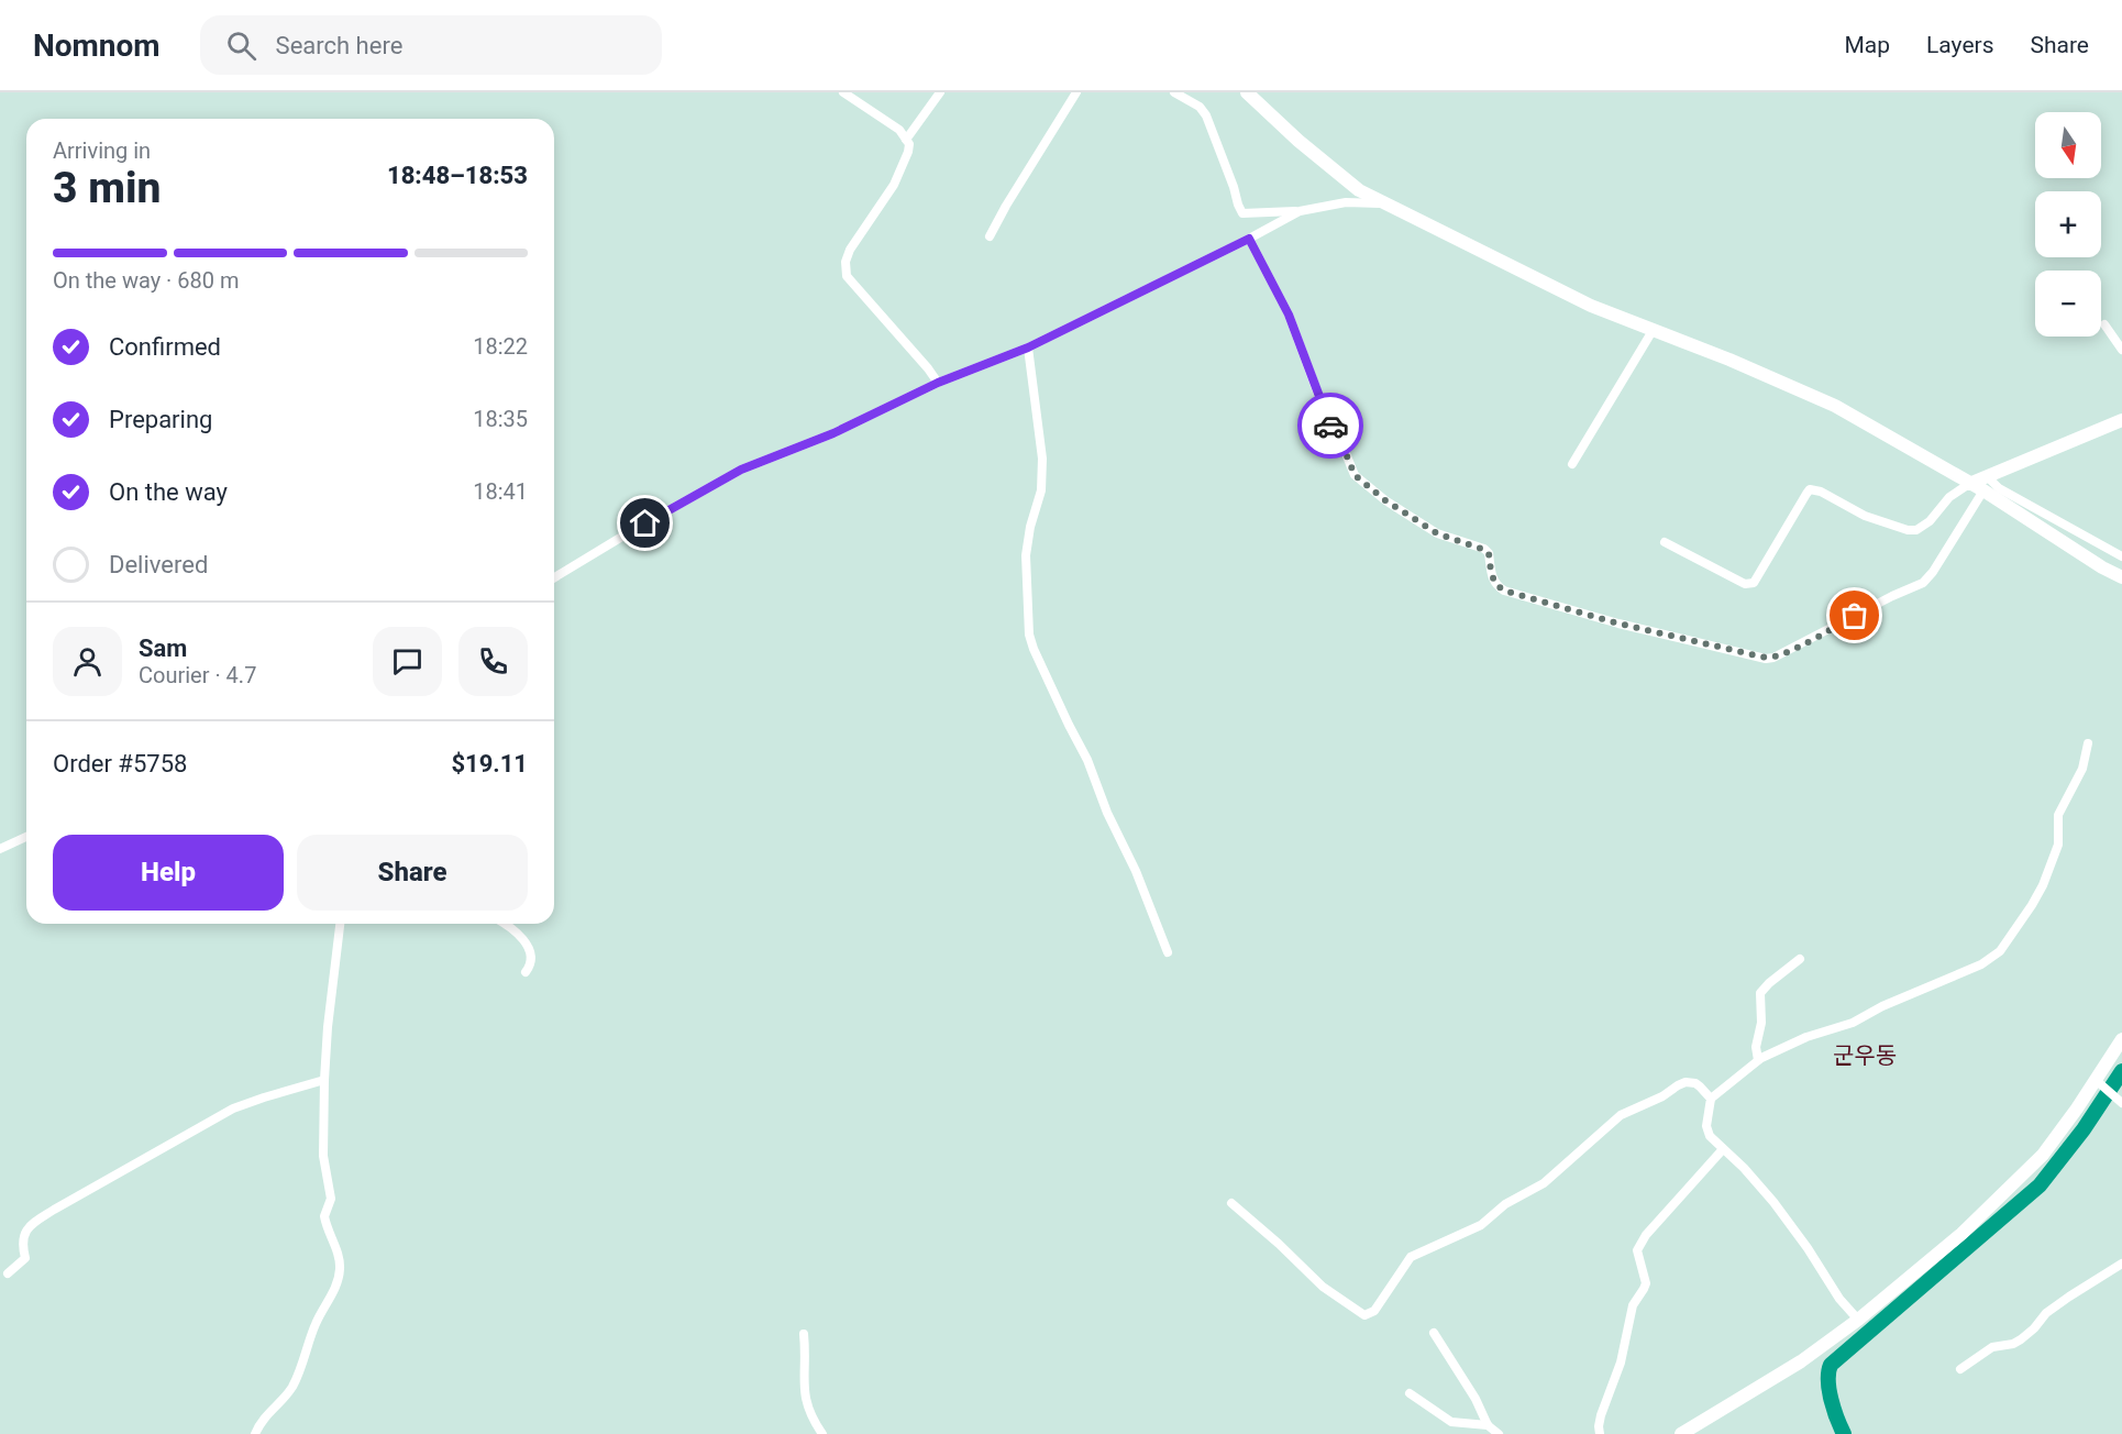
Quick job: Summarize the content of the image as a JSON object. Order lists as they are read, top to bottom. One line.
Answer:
{"districts":["군우동"],"north":"bottom","page":{"header":"Nomnom","search":"Search here","nav":["Map","Layers","Share"],"map_buttons":["+","−"],"heading":["3 min","Arriving in","18:48–18:53"],"panel":["Sam","Courier · 4.7","Order #5758","$19.11"],"bar":"On the way · 680 m","list":[["Confirmed","18:22"],["Preparing","18:35"],["On the way","18:41"],"Delivered"],"buttons":["Help","Share"]}}
